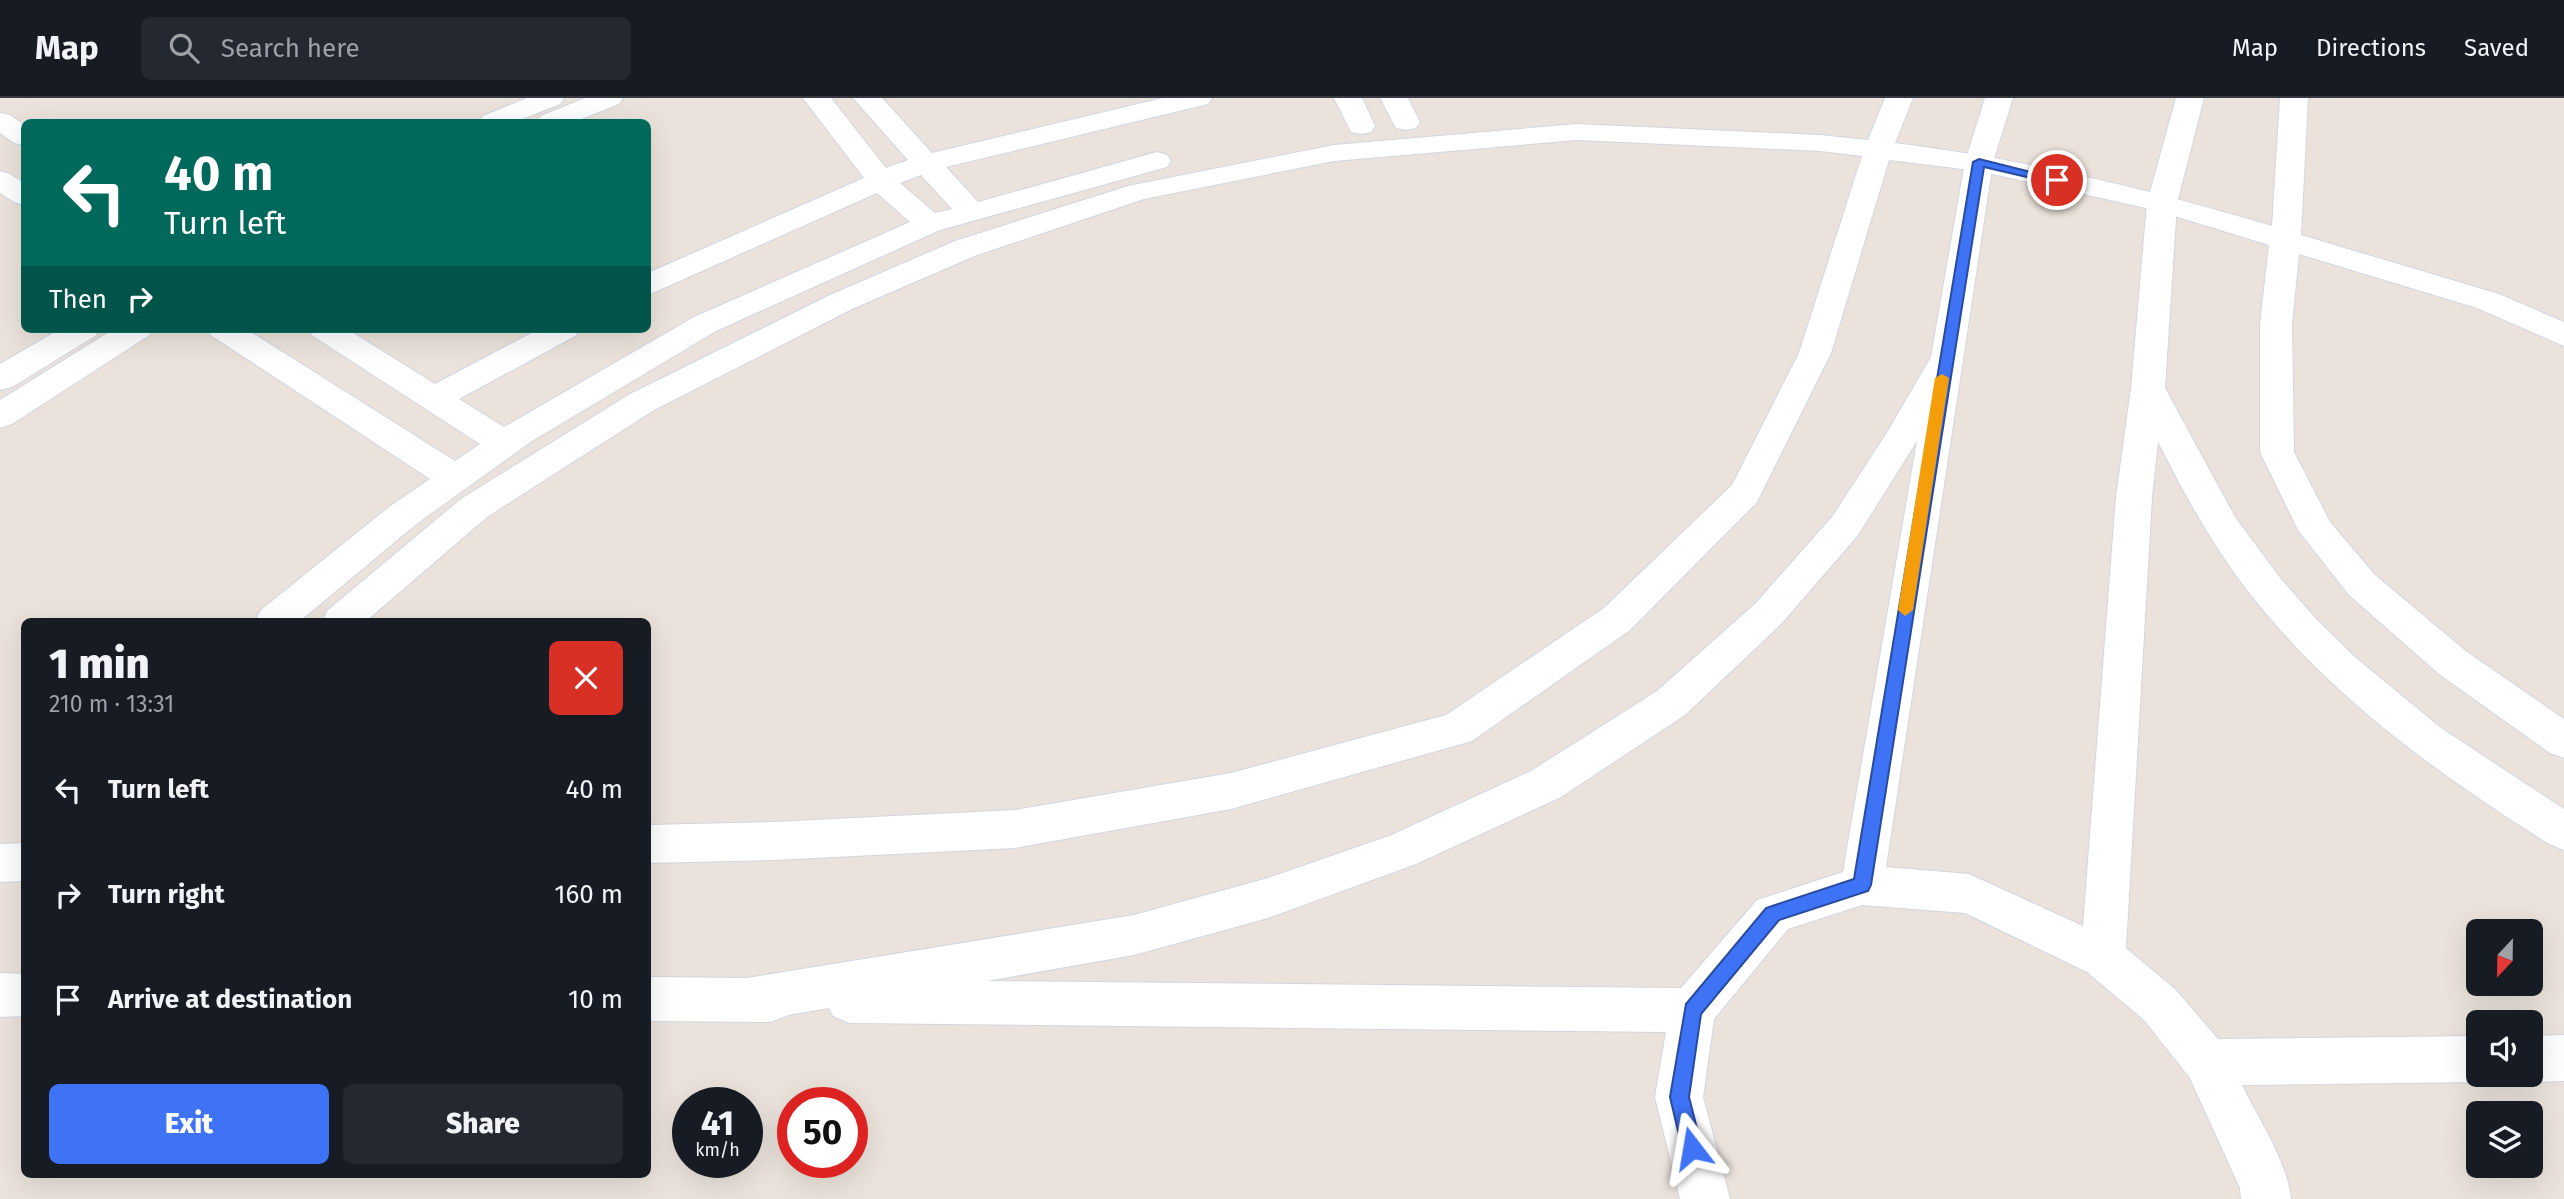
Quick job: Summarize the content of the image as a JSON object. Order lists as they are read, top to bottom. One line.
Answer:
{"north":"bottom","page":{"header":"Map","search":"Search here","nav":["Map","Directions","Saved"],"turn":["40 m","Turn left"],"then":"Then","heading":["1 min","210 m · 13:31"],"list":[{"name":"Turn left","value":"40 m"},{"name":"Turn right","value":"160 m"},{"name":"Arrive at destination","value":"10 m"}],"buttons":["Exit","Share"],"speed":"41 km/h","limit":"50"}}
